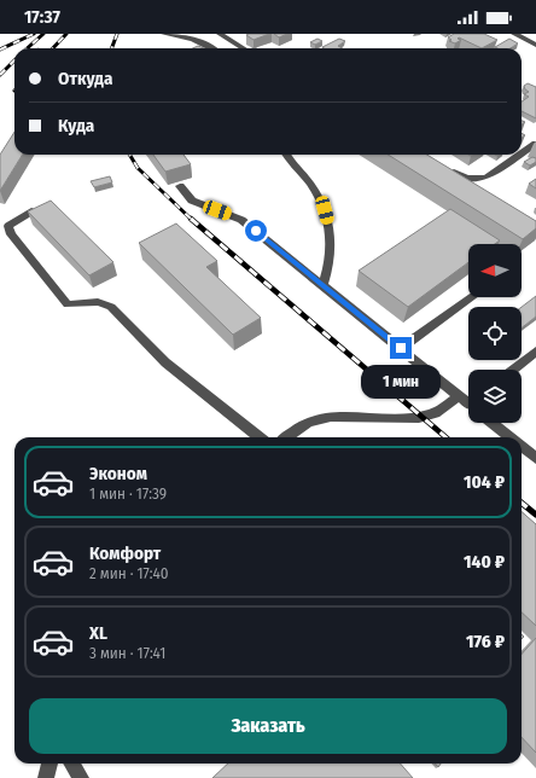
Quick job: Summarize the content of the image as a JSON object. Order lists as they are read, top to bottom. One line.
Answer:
{"north":"left","page":{"status":"17:37","banner":["Откуда","Куда"],"bubble":"1 мин","list":[{"name":"Эконом","note":"1 мин · 17:39","value":"104 ₽"},{"name":"Комфорт","note":"2 мин · 17:40","value":"140 ₽"},{"name":"XL","note":"3 мин · 17:41","value":"176 ₽"}],"buttons":"Заказать"}}
